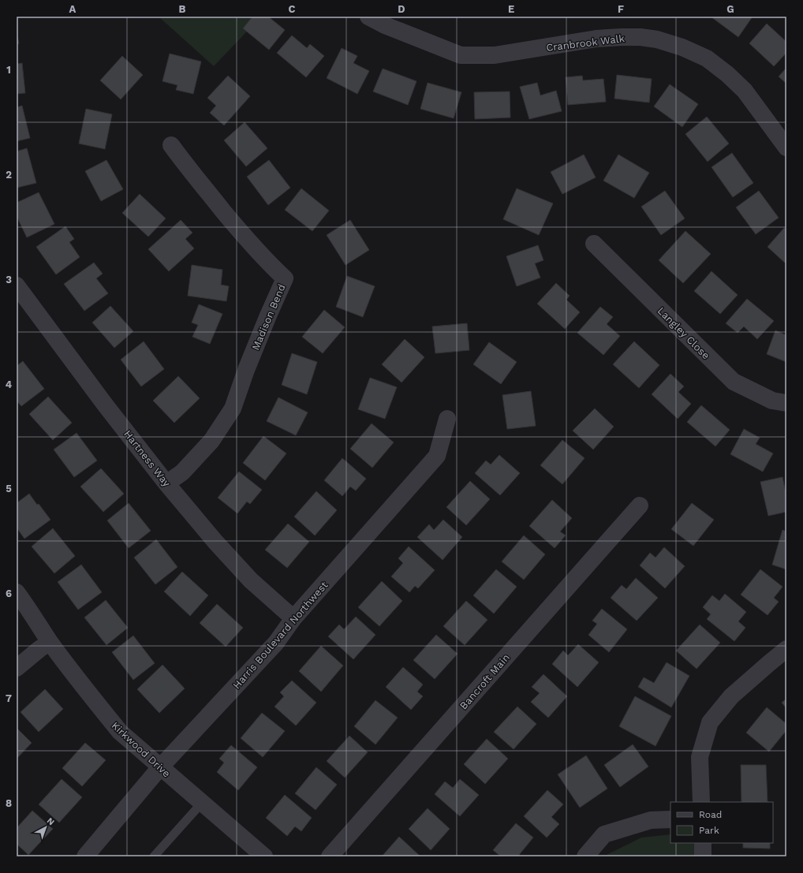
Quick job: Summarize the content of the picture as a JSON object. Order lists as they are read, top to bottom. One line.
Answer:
{"streets":{"street":["Cranbrook Walk","Madison Bend","Langley Close","Hartness Way","Harris Boulevard Northwest","Bancroft Main","Kirkwood Drive"]},"crossings":[["Madison Bend","Hartness Way"],["Hartness Way","Harris Boulevard Northwest"],["Harris Boulevard Northwest","Kirkwood Drive"]],"legend":["Road","Park"],"north":"top right","grid":{"columns":["A","B","C","D","E","F","G"],"rows":["1","2","3","4","5","6","7","8"]}}
